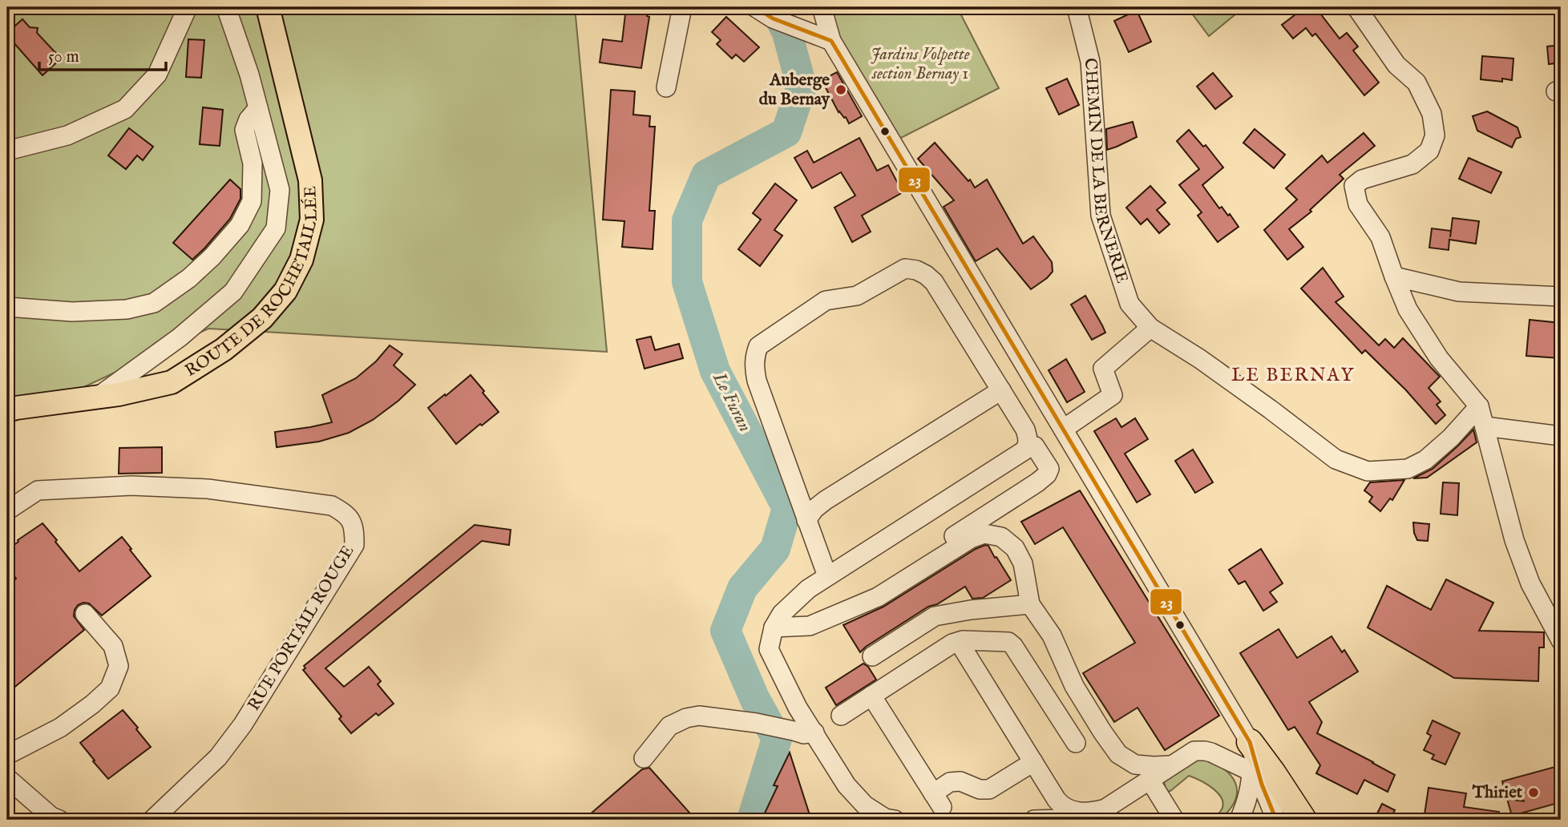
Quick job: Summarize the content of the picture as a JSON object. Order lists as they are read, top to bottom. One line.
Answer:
{"streets":{"main road":["ROUTE DE ROCHETAILLÉE"],"street":["CHEMIN DE LA BERNERIE","RUE PORTAIL ROUGE"]},"districts":["LE BERNAY"],"water":["Le Furan"],"parks":["Jardins Volpette section Bernay 1"],"places":["Auberge du Bernay","Thiriet"],"lines":["transit line 23"],"scale_bar":"50 m"}
